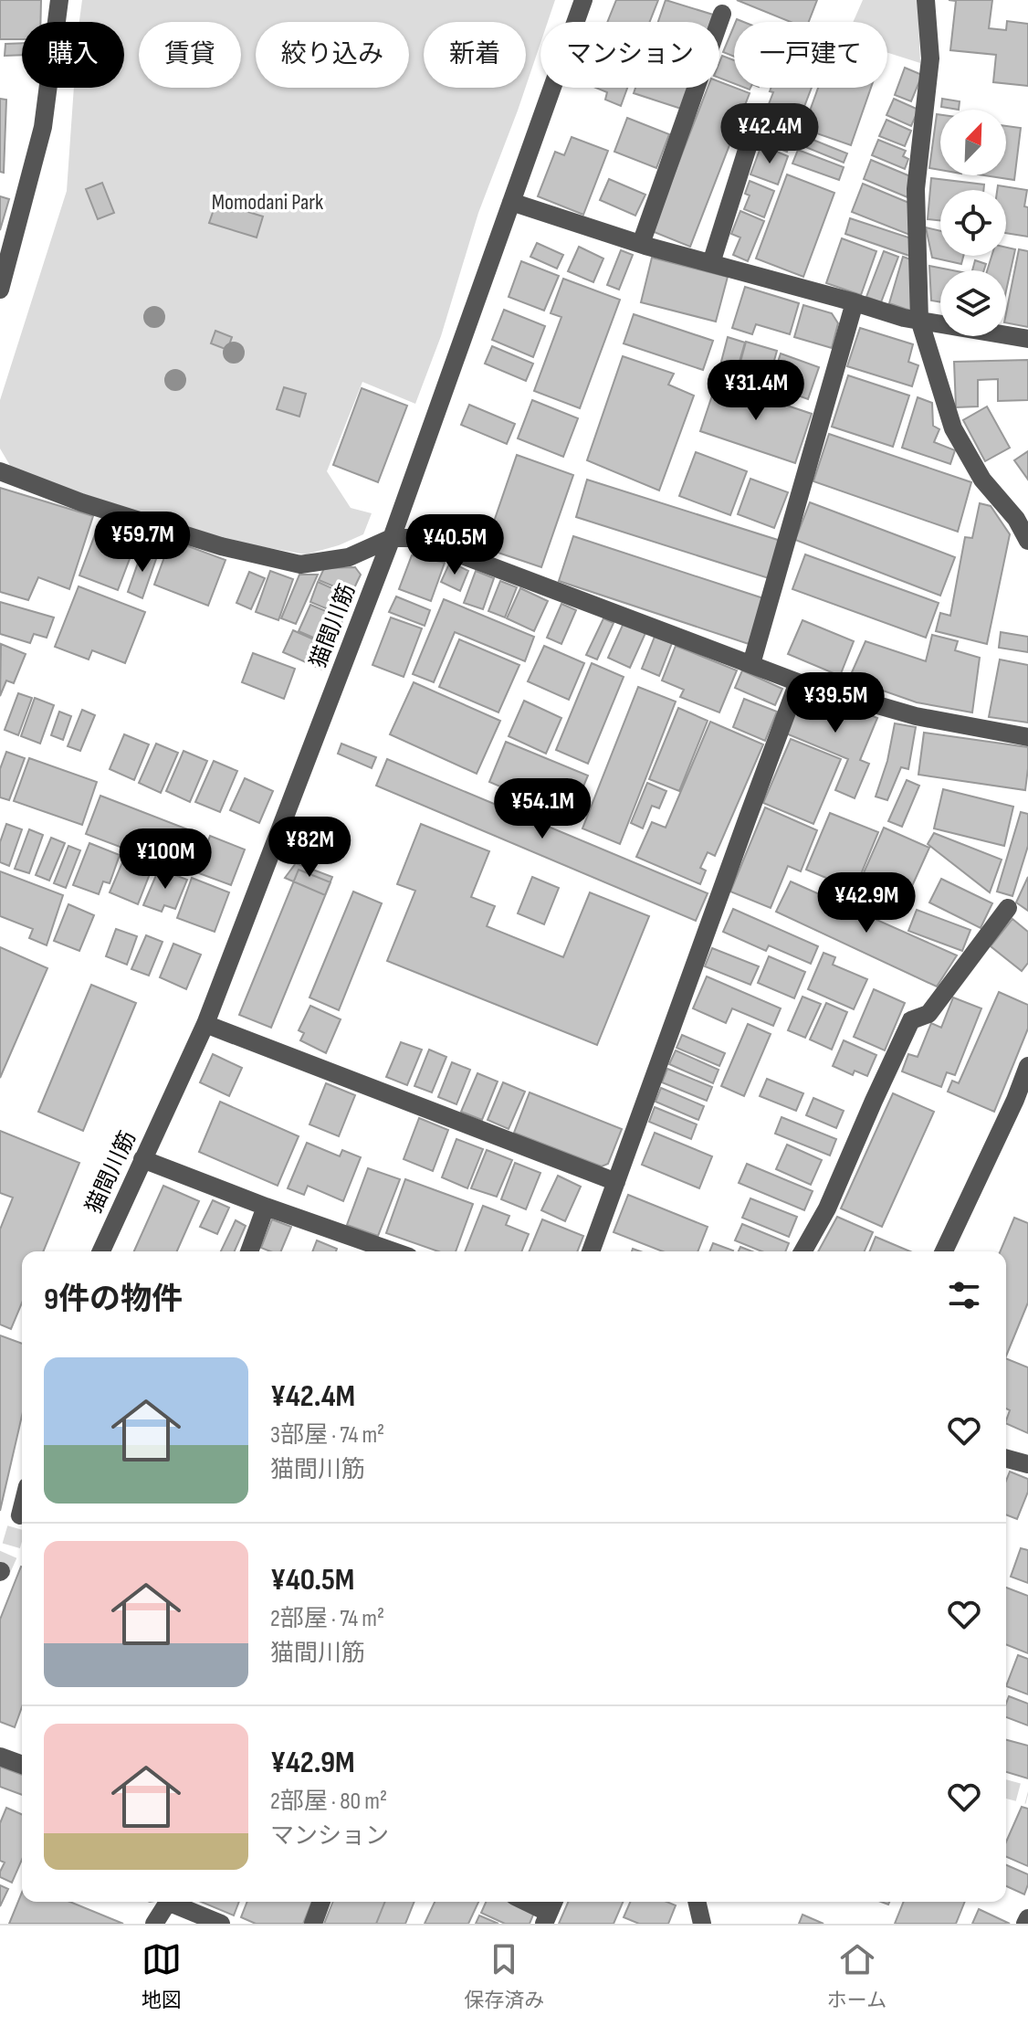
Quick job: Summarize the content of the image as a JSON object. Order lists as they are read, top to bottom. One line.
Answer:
{"streets":{"street":["猫間川筋"]},"parks":["Momodani Park"],"north":"top right","page":{"chip":["購入","賃貸","絞り込み","新着","マンション","一戸建て"],"price":["¥42.4M","¥31.4M","¥59.7M","¥40.5M","¥39.5M","¥54.1M","¥82M","¥100M","¥42.9M"],"heading":"9件の物件","list":[{"name":"¥42.4M","note":"3部屋 · 74 m² · 猫間川筋"},{"name":"¥40.5M","note":"2部屋 · 74 m² · 猫間川筋"},{"name":"¥42.9M","note":"2部屋 · 80 m² · マンション"}],"tabs":["地図","保存済み","ホーム"]}}
